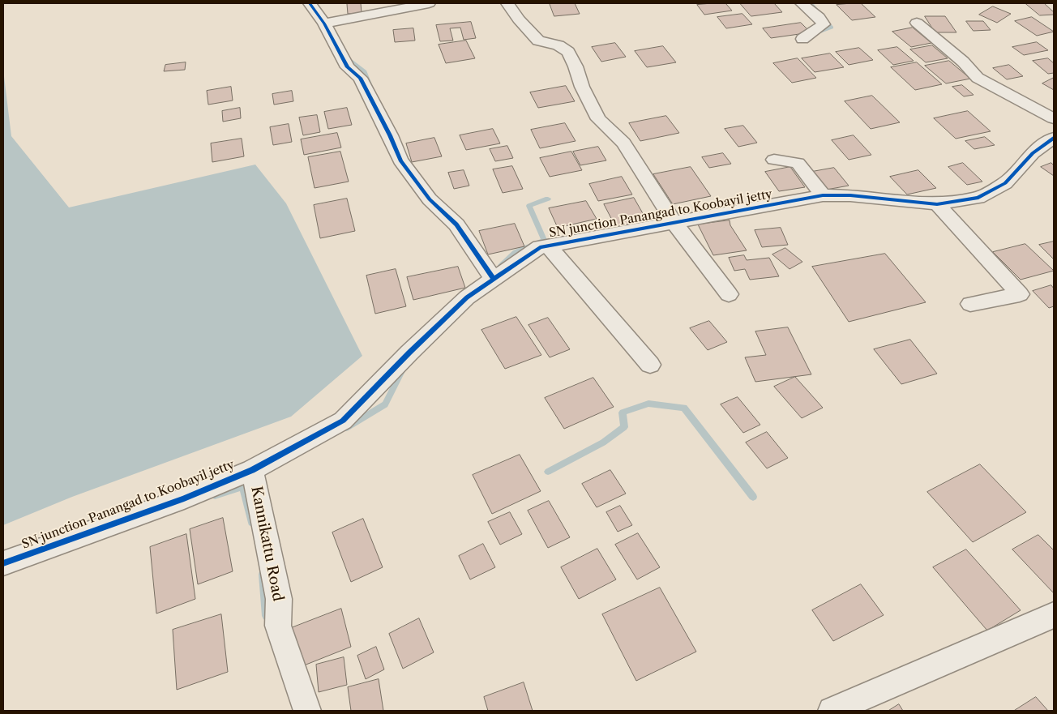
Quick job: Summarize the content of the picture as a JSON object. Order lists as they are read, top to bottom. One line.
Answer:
{"streets":{"street":["SN junction Panangad to Koobayil jetty","Kannikattu Road"]},"crossings":[["SN junction Panangad to Koobayil jetty","Kannikattu Road"]]}
